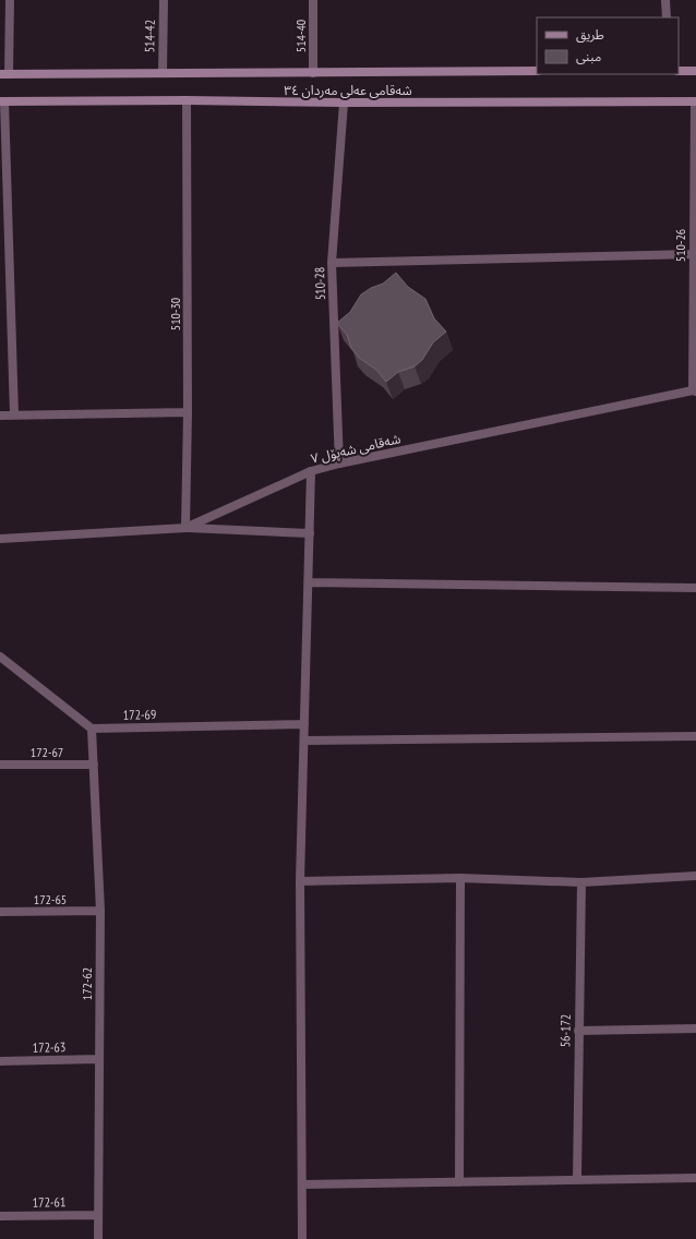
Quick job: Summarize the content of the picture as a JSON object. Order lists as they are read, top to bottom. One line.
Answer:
{"streets":{"main road":["شەقامی عەلی مەردان ٣٤"],"street":["514-42","514-40","510-26","510-28","510-30","شەقامی شەپۆل ٧","172-69","172-67","172-65","172-62","56-172","172-63","172-61"]},"crossings":[["514-42","شەقامی عەلی مەردان ٣٤"],["514-40","شەقامی عەلی مەردان ٣٤"],["شەقامی عەلی مەردان ٣٤","510-26"],["شەقامی عەلی مەردان ٣٤","510-28"],["شەقامی عەلی مەردان ٣٤","510-30"],["510-26","شەقامی شەپۆل ٧"],["510-28","شەقامی شەپۆل ٧"],["510-30","شەقامی شەپۆل ٧"],["172-69","172-62"],["172-67","172-62"],["172-65","172-62"],["172-62","172-63"],["172-62","172-61"]],"legend":["طريق","مبنى"]}
